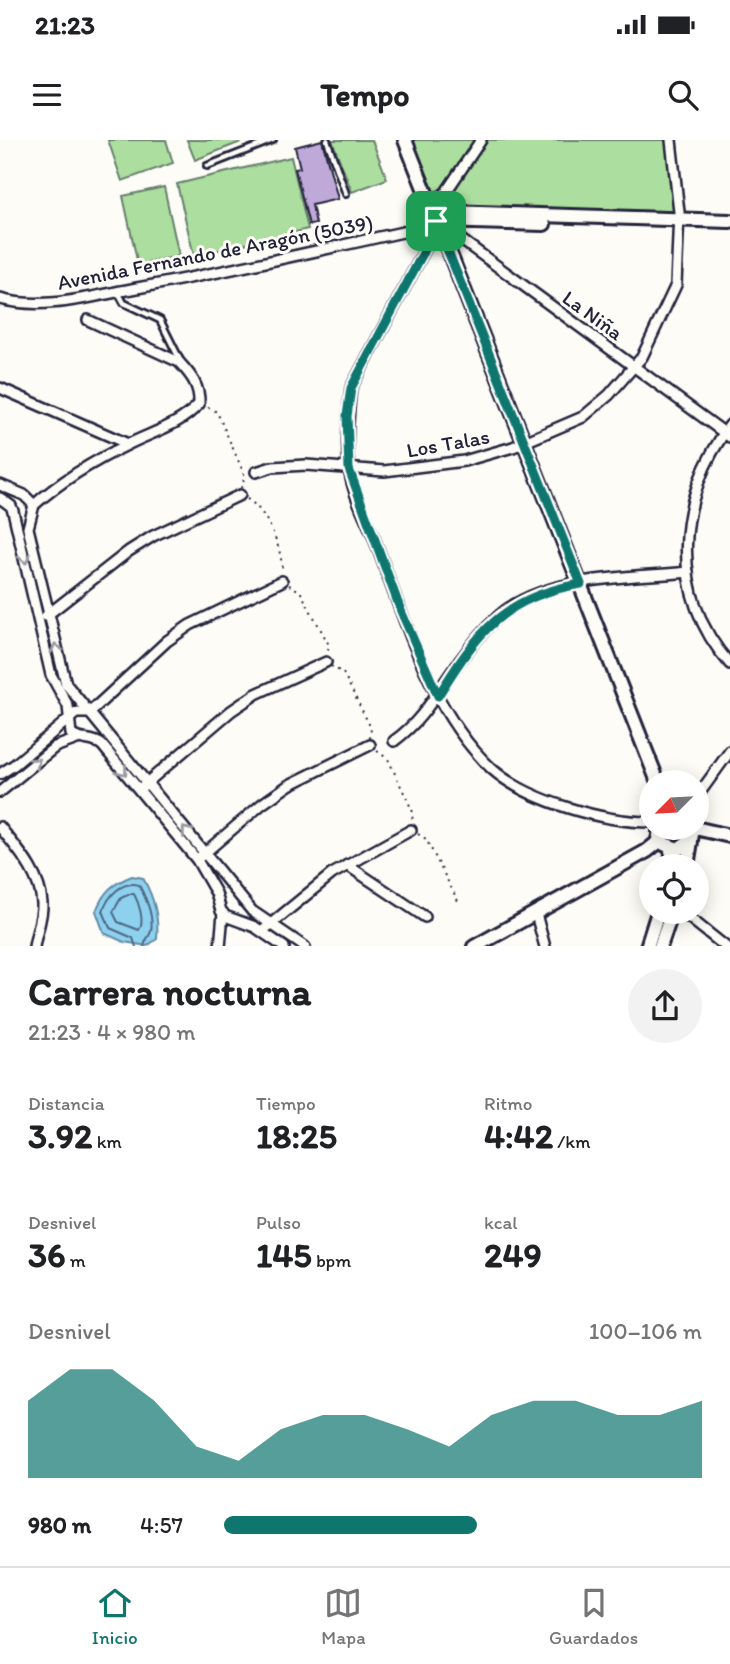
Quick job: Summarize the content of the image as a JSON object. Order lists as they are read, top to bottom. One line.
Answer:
{"streets":{"street":["Avenida Fernando de Aragón (5039)","La Niña","Los Talas"]},"crossings":[["Avenida Fernando de Aragón (5039)","La Niña"],["La Niña","Los Talas"]],"north":"bottom left","page":{"status":"21:23","header":"Tempo","heading":["Carrera nocturna","21:23 · 4 × 980 m"],"stats":[["Distancia","3.92 km"],["Tiempo","18:25"],["Ritmo","4:42 /km"],["Desnivel","36 m"],["Pulso","145 bpm"],["kcal","249"]],"chart":["Desnivel","100–106 m"],"list":[{"name":"980 m","note":"4:57"}],"tabs":["Inicio","Mapa","Guardados"]}}
